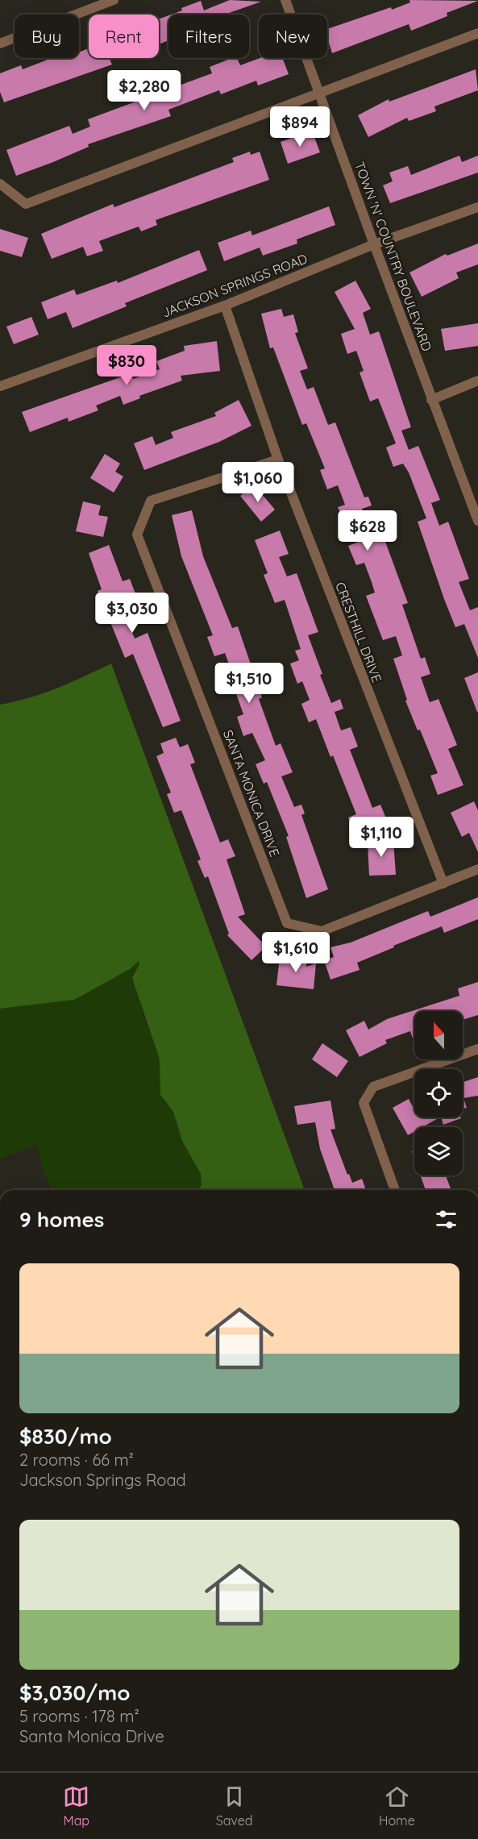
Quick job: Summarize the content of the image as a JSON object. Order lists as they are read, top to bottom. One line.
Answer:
{"streets":{"street":["TOWN 'N' COUNTRY BOULEVARD","JACKSON SPRINGS ROAD","CRESTHILL DRIVE","SANTA MONICA DRIVE"]},"crossings":[["TOWN 'N' COUNTRY BOULEVARD","JACKSON SPRINGS ROAD"],["JACKSON SPRINGS ROAD","CRESTHILL DRIVE"],["CRESTHILL DRIVE","SANTA MONICA DRIVE"]],"north":"top","page":{"chip":["Buy","Rent","Filters","New"],"price":["$2,280","$894","$830","$1,060","$628","$3,030","$1,510","$1,110","$1,610"],"heading":"9 homes","list":[{"name":"$830/mo","note":"2 rooms · 66 m² · Jackson Springs Road"},{"name":"$3,030/mo","note":"5 rooms · 178 m² · Santa Monica Drive"}],"tabs":["Map","Saved","Home"]}}
